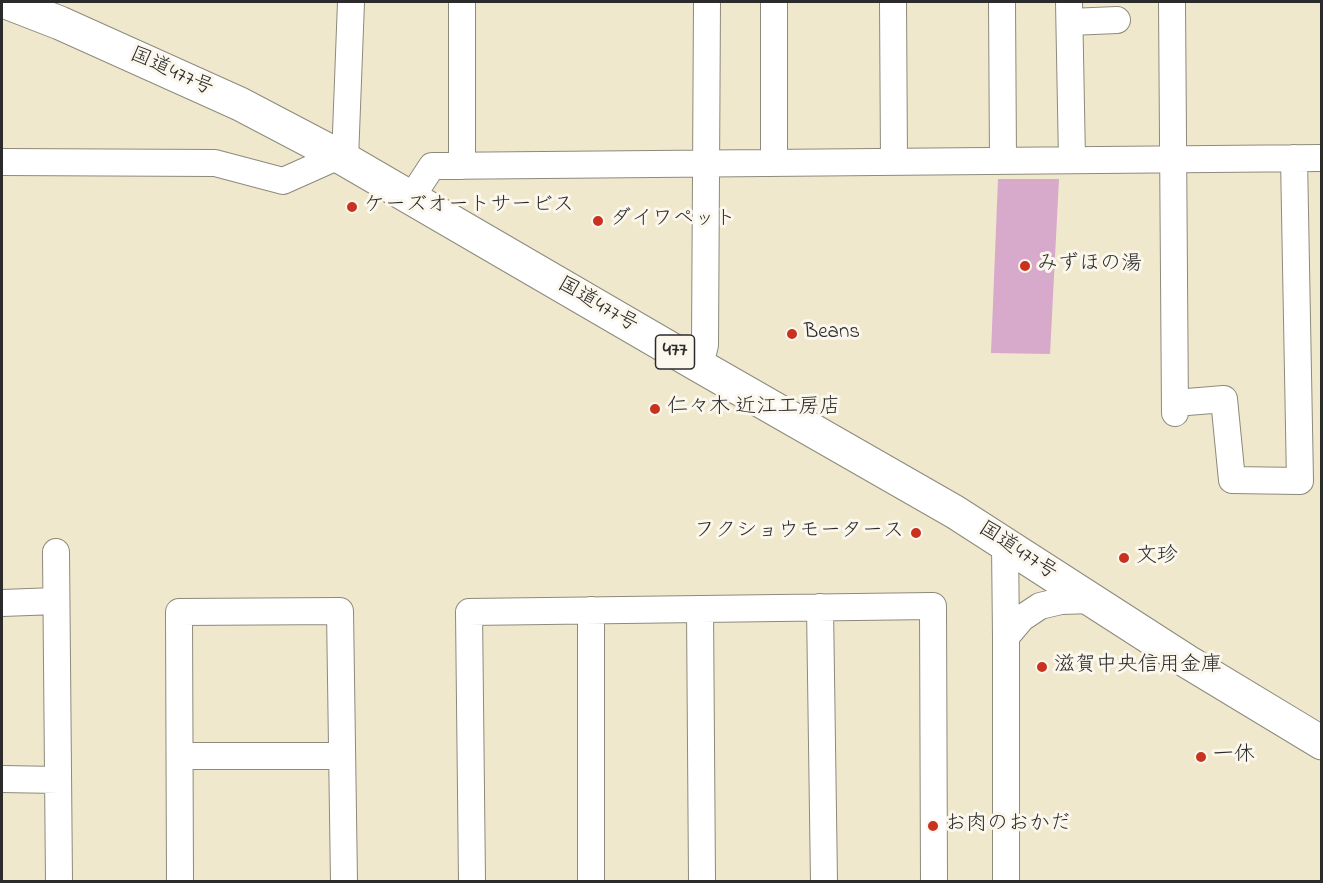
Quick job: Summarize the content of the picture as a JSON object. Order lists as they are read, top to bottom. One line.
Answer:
{"streets":{"highway":["国道477号","477"]},"places":["ケーズオートサービス","ダイワペット","みずほの湯","Beans","仁々木 近江工房店","フクショウモータース","文珍","滋賀中央信用金庫","一休","お肉のおかだ"]}
